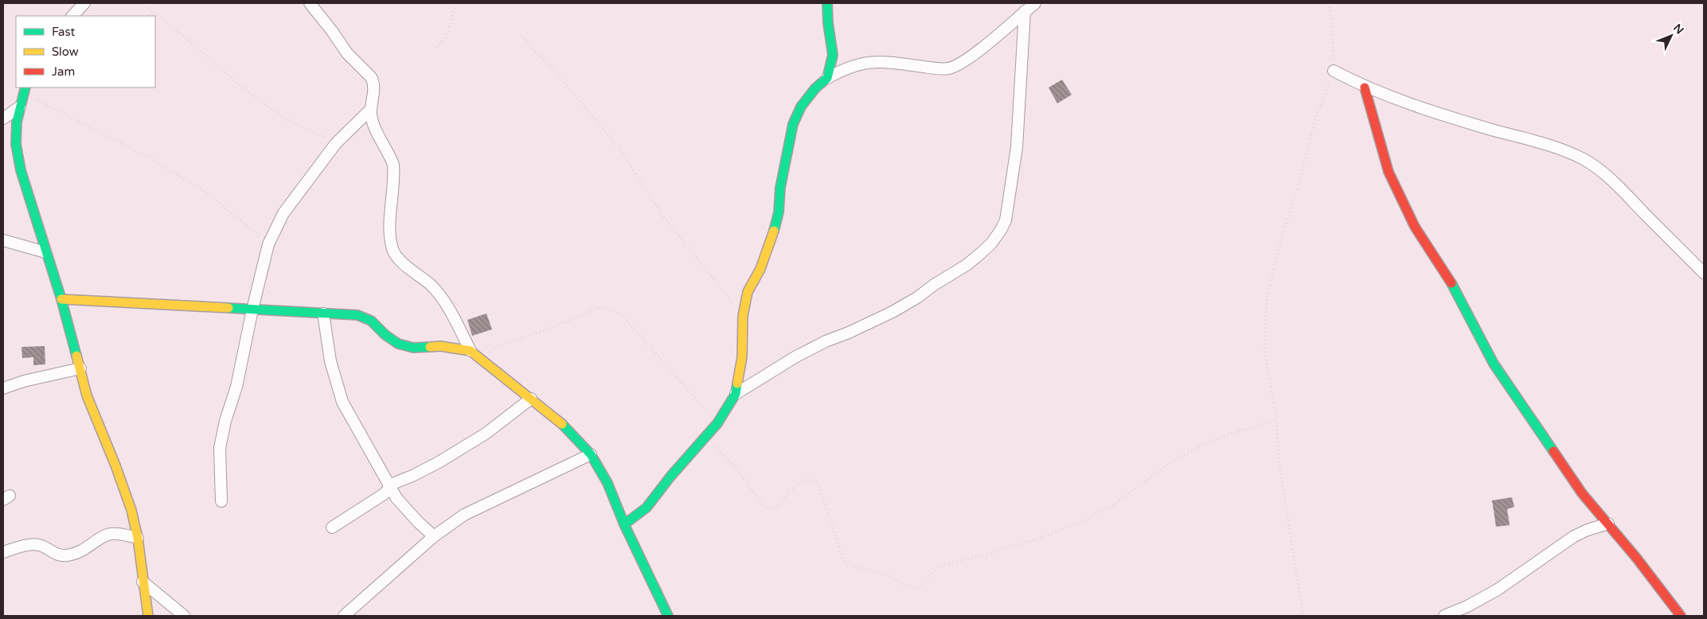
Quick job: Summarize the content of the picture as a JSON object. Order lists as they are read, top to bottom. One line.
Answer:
{"legend":["Fast","Slow","Jam"],"north":"top right"}
